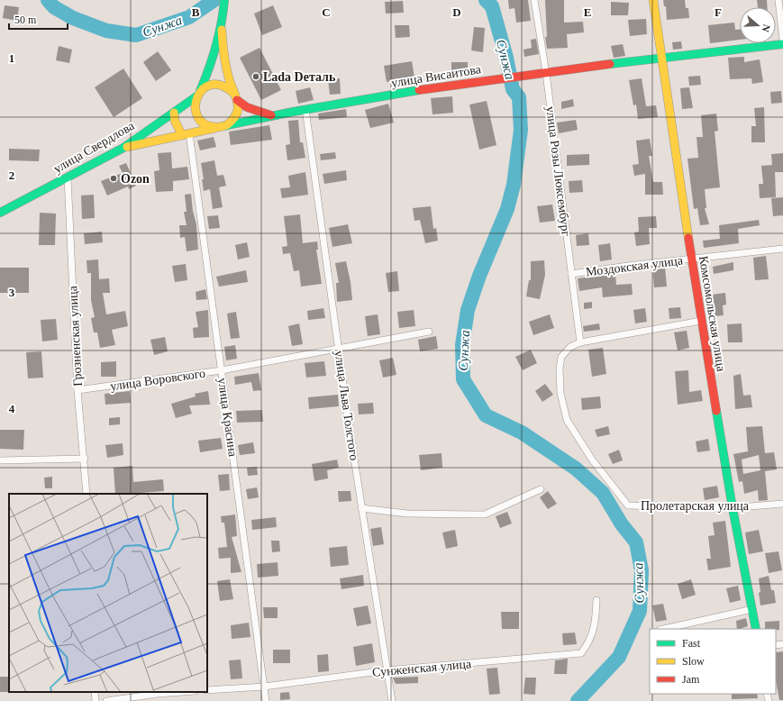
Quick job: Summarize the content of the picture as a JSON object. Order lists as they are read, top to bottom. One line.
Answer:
{"streets":{"street":["улица Висаитова","улица Свердлова","улица Розы Люксембург","Моздокская улица","Комсомольская улица","Грозненская улица","улица Воровского","улица Льва Толстого","улица Красина","Пролетарская улица","Сунженская улица"]},"crossings":[["улица Висаитова","улица Свердлова"],["улица Висаитова","улица Розы Люксембург"],["улица Висаитова","Комсомольская улица"],["улица Висаитова","улица Льва Толстого"],["улица Висаитова","улица Красина"],["улица Свердлова","Грозненская улица"],["улица Розы Люксембург","Моздокская улица"],["улица Розы Люксембург","Пролетарская улица"],["Моздокская улица","Комсомольская улица"],["Комсомольская улица","Пролетарская улица"],["Грозненская улица","улица Воровского"],["улица Воровского","улица Льва Толстого"],["улица Воровского","улица Красина"],["улица Льва Толстого","Сунженская улица"],["улица Красина","Сунженская улица"]],"water":["Сунжа"],"places":["Lada Dеталь","Ozon"],"legend":["Fast","Slow","Jam"],"scale_bar":"50 m","north":"right","grid":{"columns":["B","C","D","E","F"],"rows":["1","2","3","4"]}}
